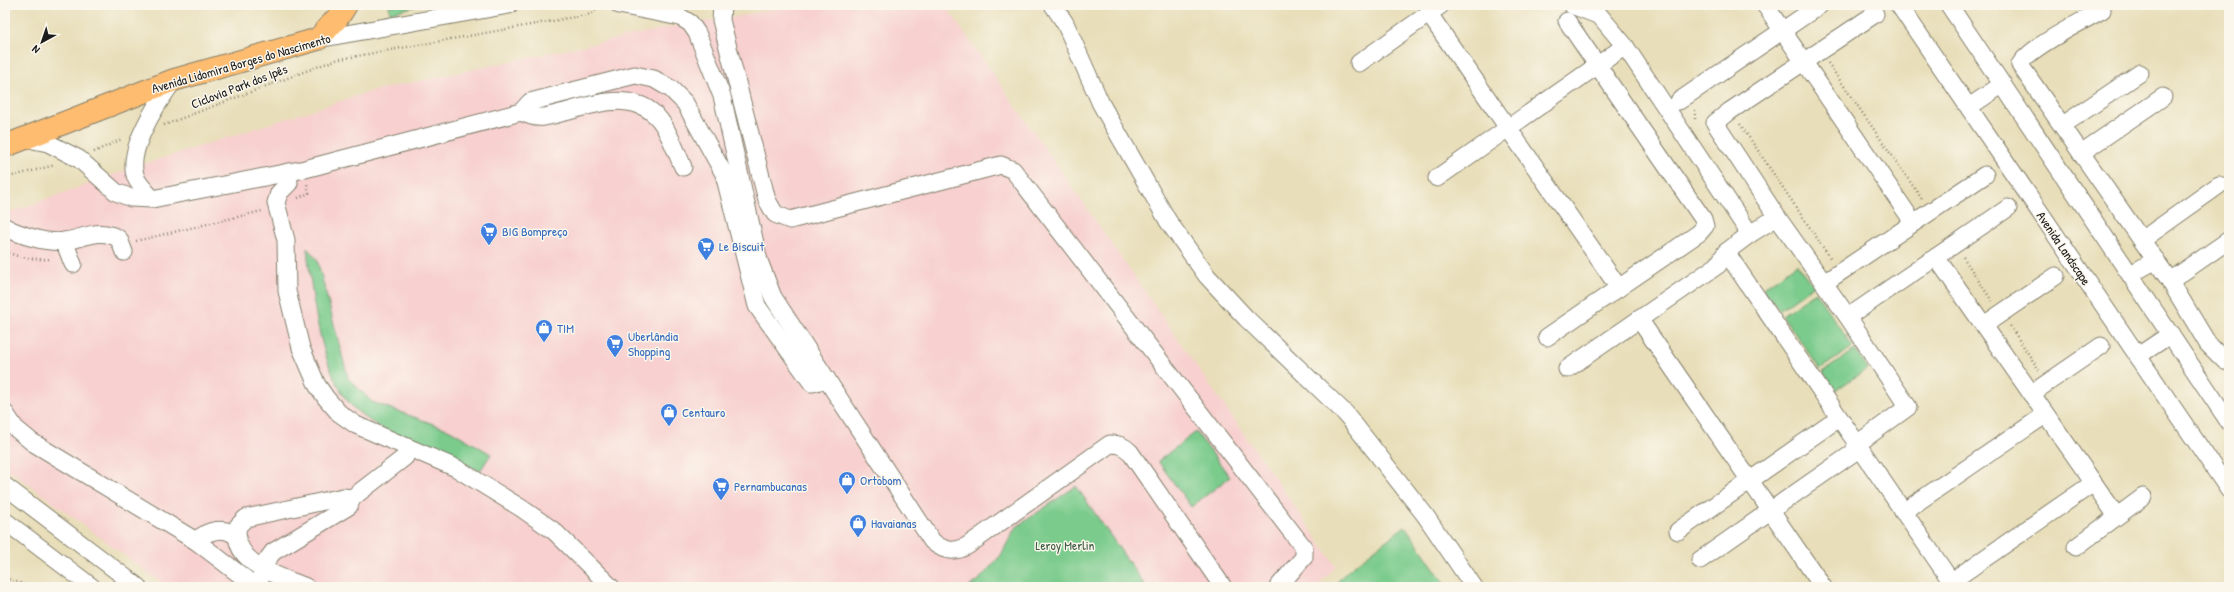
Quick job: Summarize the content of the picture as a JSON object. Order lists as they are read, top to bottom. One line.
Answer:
{"streets":{"main road":["Avenida Lidomira Borges do Nascimento"],"street":["Avenida Landscape"],"path":["Ciclovia Park dos Ipês"]},"parks":["Leroy Merlin"],"places":{"supermarket":["BIG Bompreço","Le Biscuit","Uberlândia Shopping","Pernambucanas"],"shop":["TIM","Centauro","Ortobom","Havaianas"]},"north":"bottom left"}
